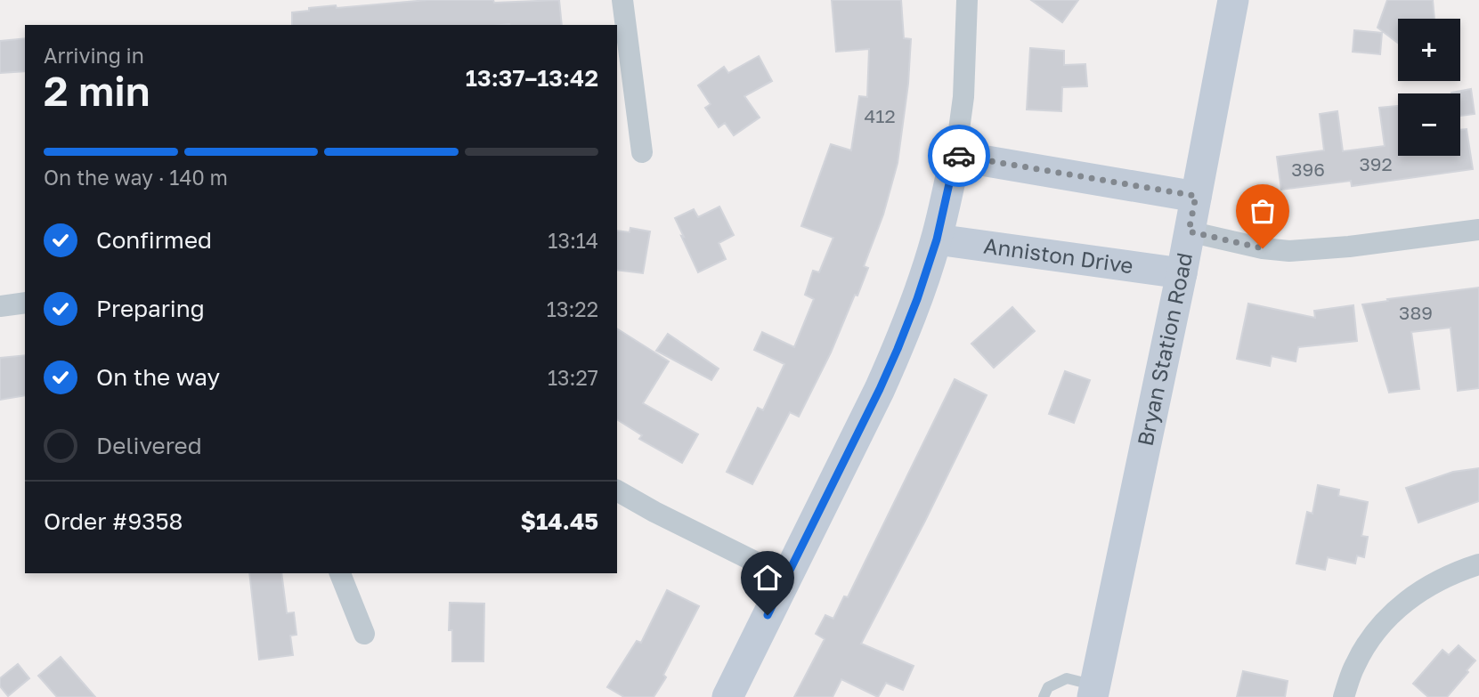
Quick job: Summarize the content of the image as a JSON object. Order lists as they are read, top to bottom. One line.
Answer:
{"streets":{"street":["Anniston Drive","Bryan Station Road"]},"crossings":[["Anniston Drive","Bryan Station Road"]],"house_numbers":["412","392","396","389"],"page":{"map_buttons":["+","−"],"heading":["2 min","Arriving in","13:37–13:42"],"panel":["Order #9358","$14.45"],"bar":"On the way · 140 m","list":[["Confirmed","13:14"],["Preparing","13:22"],["On the way","13:27"],"Delivered"]}}
